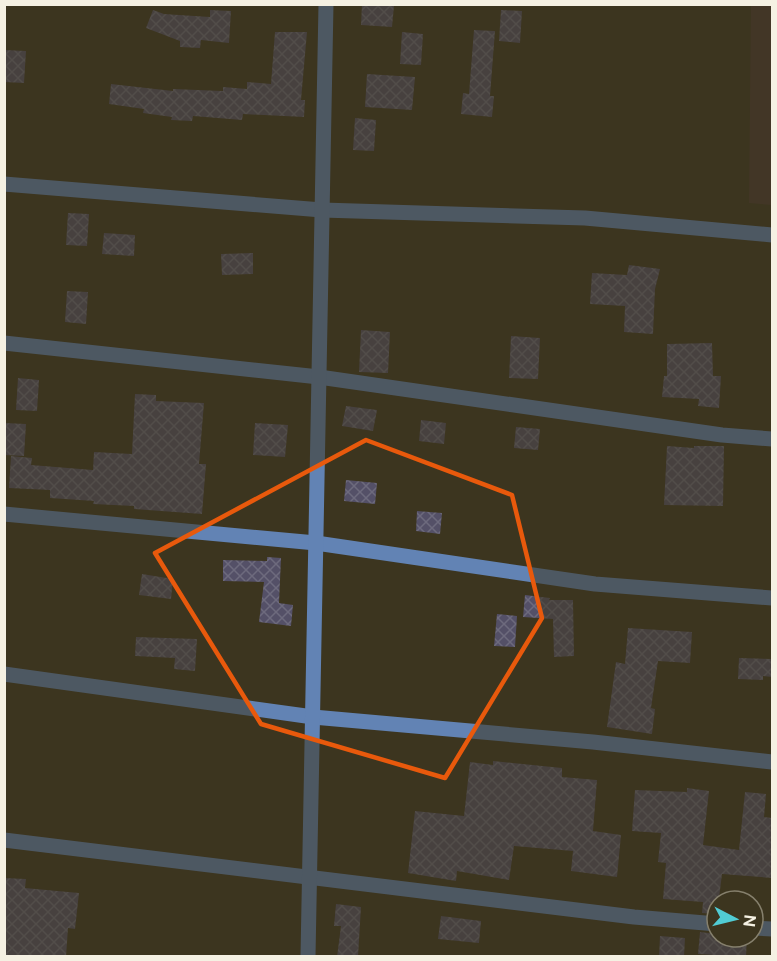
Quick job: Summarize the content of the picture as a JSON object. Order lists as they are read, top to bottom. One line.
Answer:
{"north":"right"}
